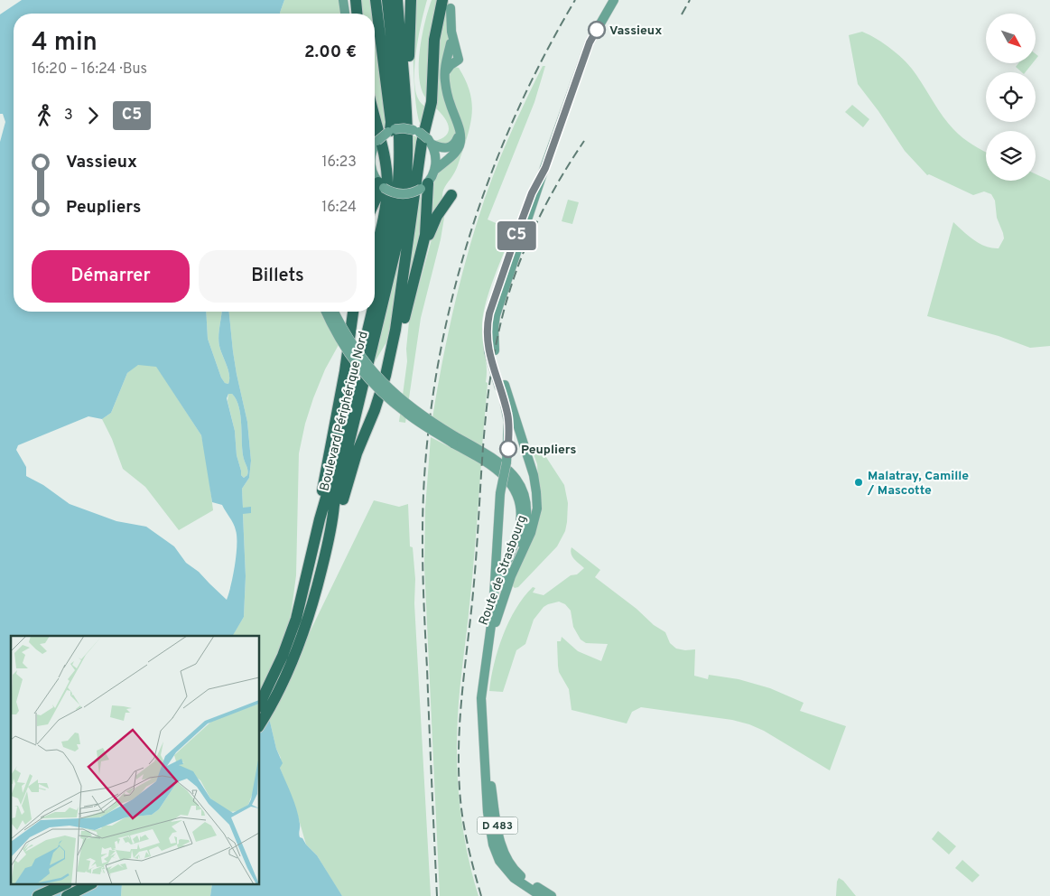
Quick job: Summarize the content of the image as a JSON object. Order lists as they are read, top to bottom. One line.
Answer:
{"streets":{"highway":["Boulevard Périphérique Nord"],"main road":["Route de Strasbourg","D 483"]},"places":["Vassieux","Peupliers","Malatray, Camille / Mascotte"],"lines":["bus line C5"],"north":"bottom right","page":{"on_map":"C5","heading":["4 min","16:20 – 16:24 · Bus","2.00 €"],"legs":["3","C5"],"list":[{"name":"Vassieux","value":"16:23"},{"name":"Peupliers","value":"16:24"}],"buttons":["Démarrer","Billets"]}}
